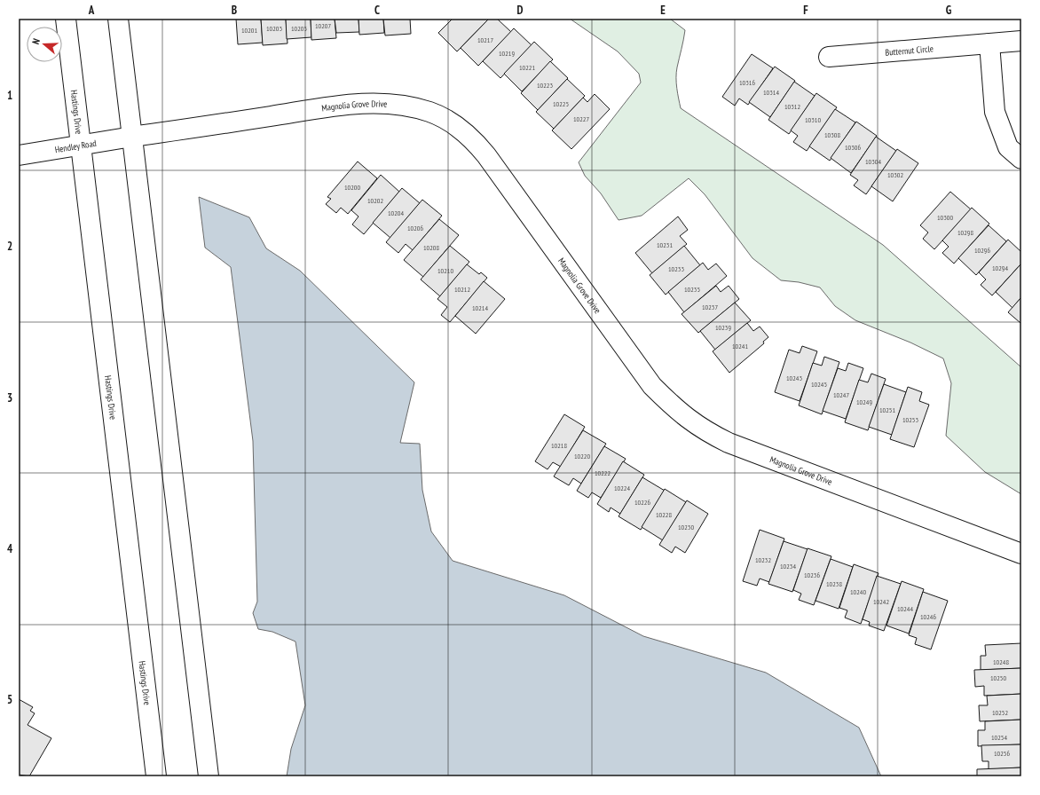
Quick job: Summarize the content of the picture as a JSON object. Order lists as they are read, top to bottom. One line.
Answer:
{"streets":{"street":["Butternut Circle","Magnolia Grove Drive","Hastings Drive","Hendley Road"]},"crossings":[["Magnolia Grove Drive","Hendley Road"],["Hastings Drive","Hendley Road"]],"house_numbers":["10207","10203","10205","10201","10217","10219","10221","10316","10223","10314","10225","10312","10227","10310","10308","10306","10304","10302","10200","10202","10204","10300","10206","10298","10231","10208","10296","10294","10233","10210","10212","10235","10237","10214","10239","10241","10243","10245","10247","10249","10251","10253","10218","10220","10222","10224","10226","10228","10230","10232","10234","10236","10238","10240","10242","10244","10246","10248","10250","10252","10254","10256"],"north":"left","grid":{"columns":["A","B","C","D","E","F","G"],"rows":["1","2","3","4","5"]}}
